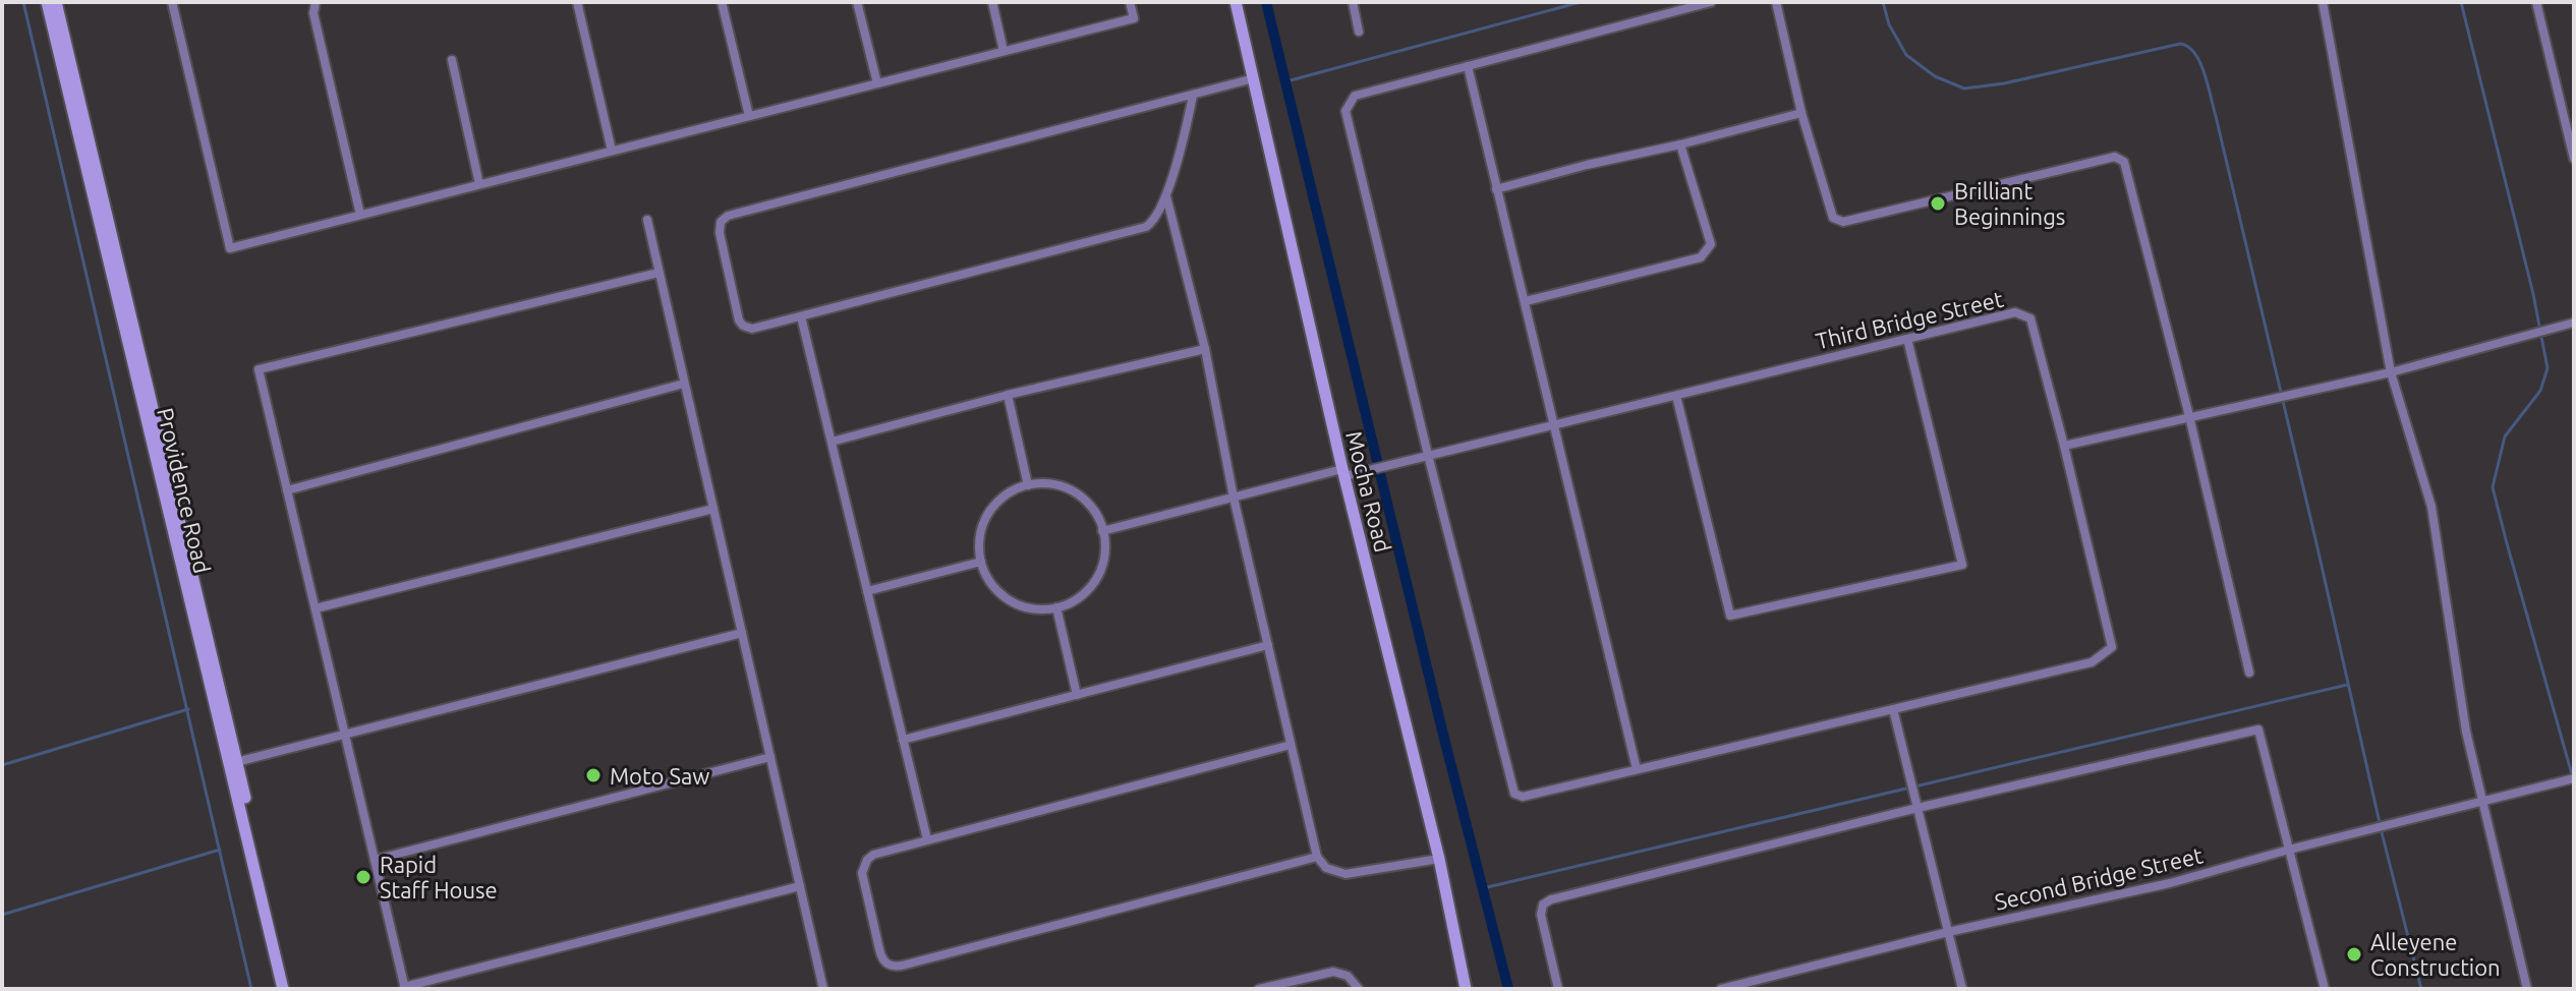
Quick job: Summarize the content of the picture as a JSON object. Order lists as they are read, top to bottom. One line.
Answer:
{"streets":{"street":["Third Bridge Street","Providence Road","Mocha Road","Second Bridge Street"]},"crossings":[["Third Bridge Street","Mocha Road"]],"places":["Brilliant Beginnings","Moto Saw","Rapid Staff House","Alleyene Construction"]}
